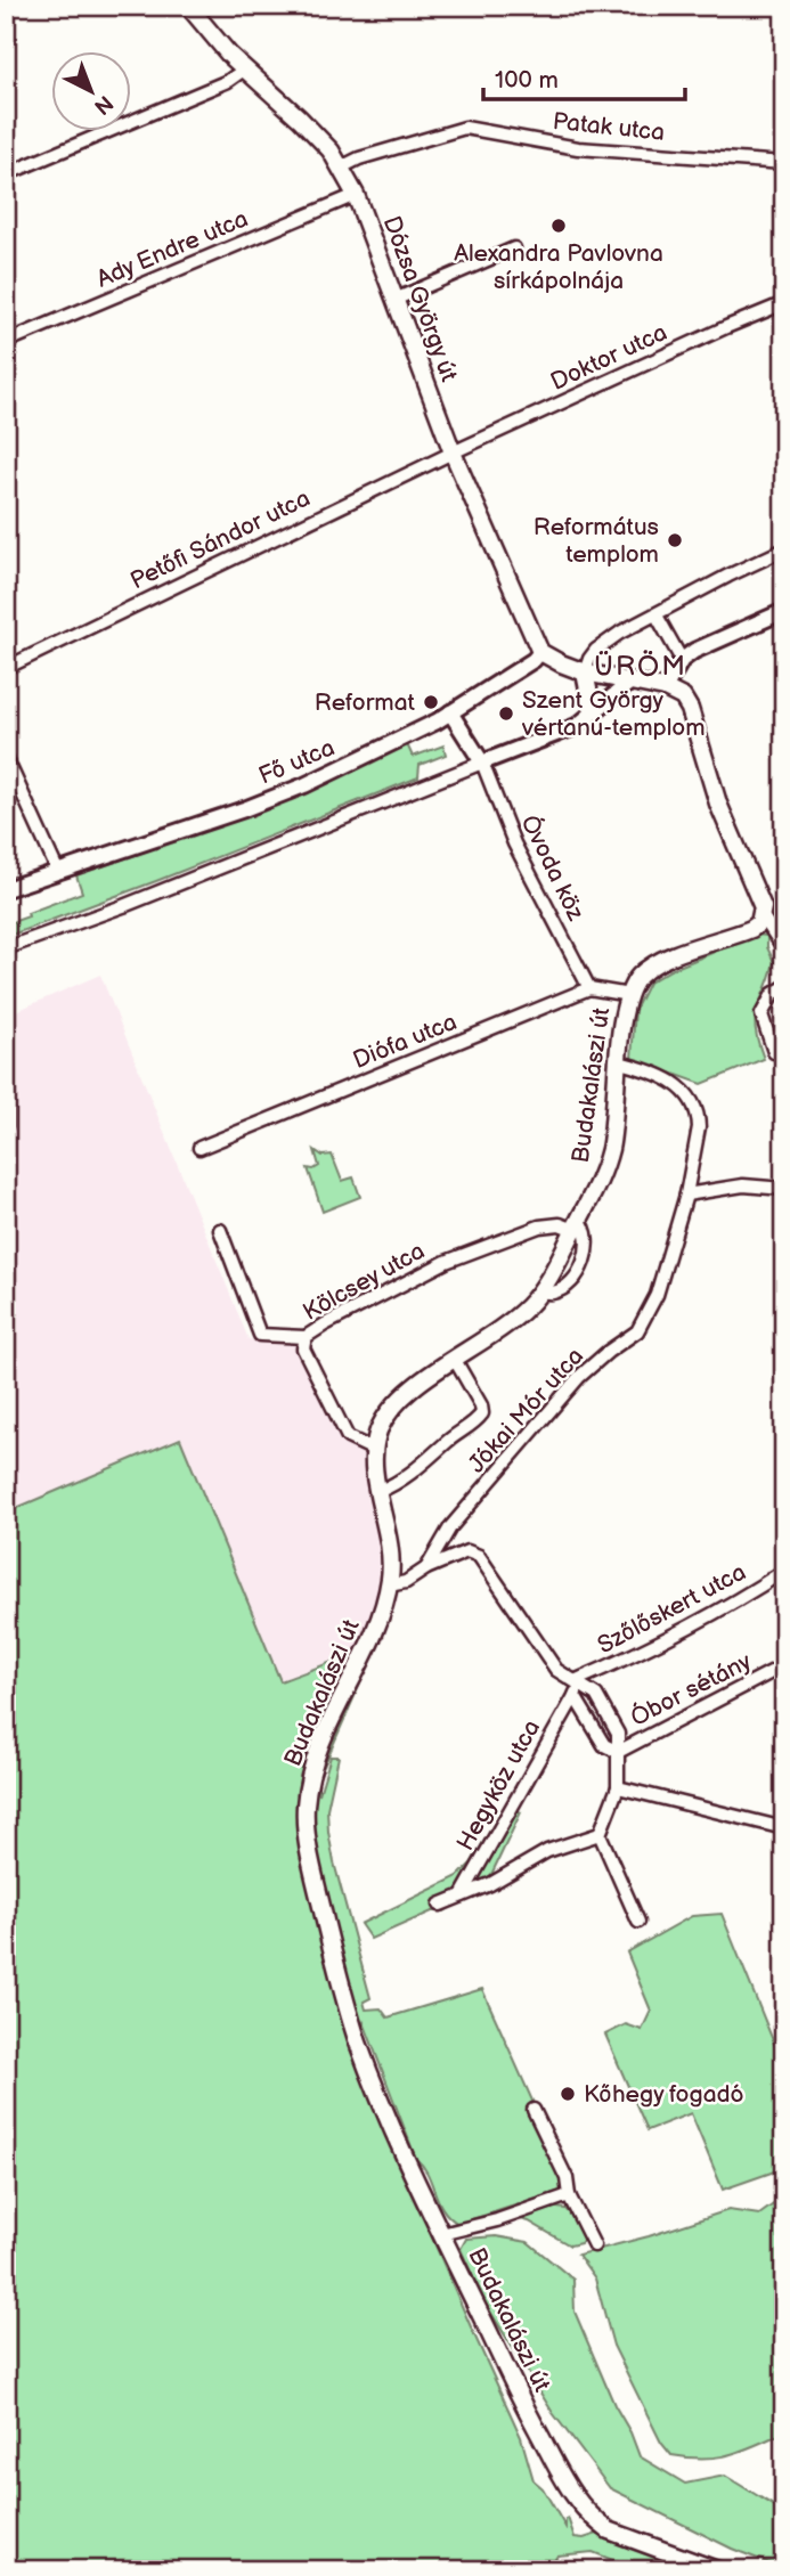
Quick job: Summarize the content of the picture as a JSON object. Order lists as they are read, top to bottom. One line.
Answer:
{"streets":{"main road":["Dózsa György út","Budakalászi út"],"street":["Patak utca","Ady Endre utca","Doktor utca","Petőfi Sándor utca","Fő utca","Óvoda köz","Diófa utca","Kölcsey utca","Jókai Mór utca","Szőlőskert utca","Óbor sétány","Hegyköz utca"]},"crossings":[["Patak utca","Dózsa György út"],["Ady Endre utca","Dózsa György út"],["Dózsa György út","Doktor utca"],["Dózsa György út","Petőfi Sándor utca"],["Dózsa György út","Fő utca"],["Doktor utca","Petőfi Sándor utca"],["Óvoda köz","Diófa utca"],["Budakalászi út","Kölcsey utca"],["Budakalászi út","Jókai Mór utca"]],"districts":["ÜRÖM"],"places":["Alexandra Pavlovna sírkápolnája","Református templom","Reformat","Szent György vértanú-templom","Kőhegy fogadó"],"scale_bar":"100 m","north":"bottom right"}
